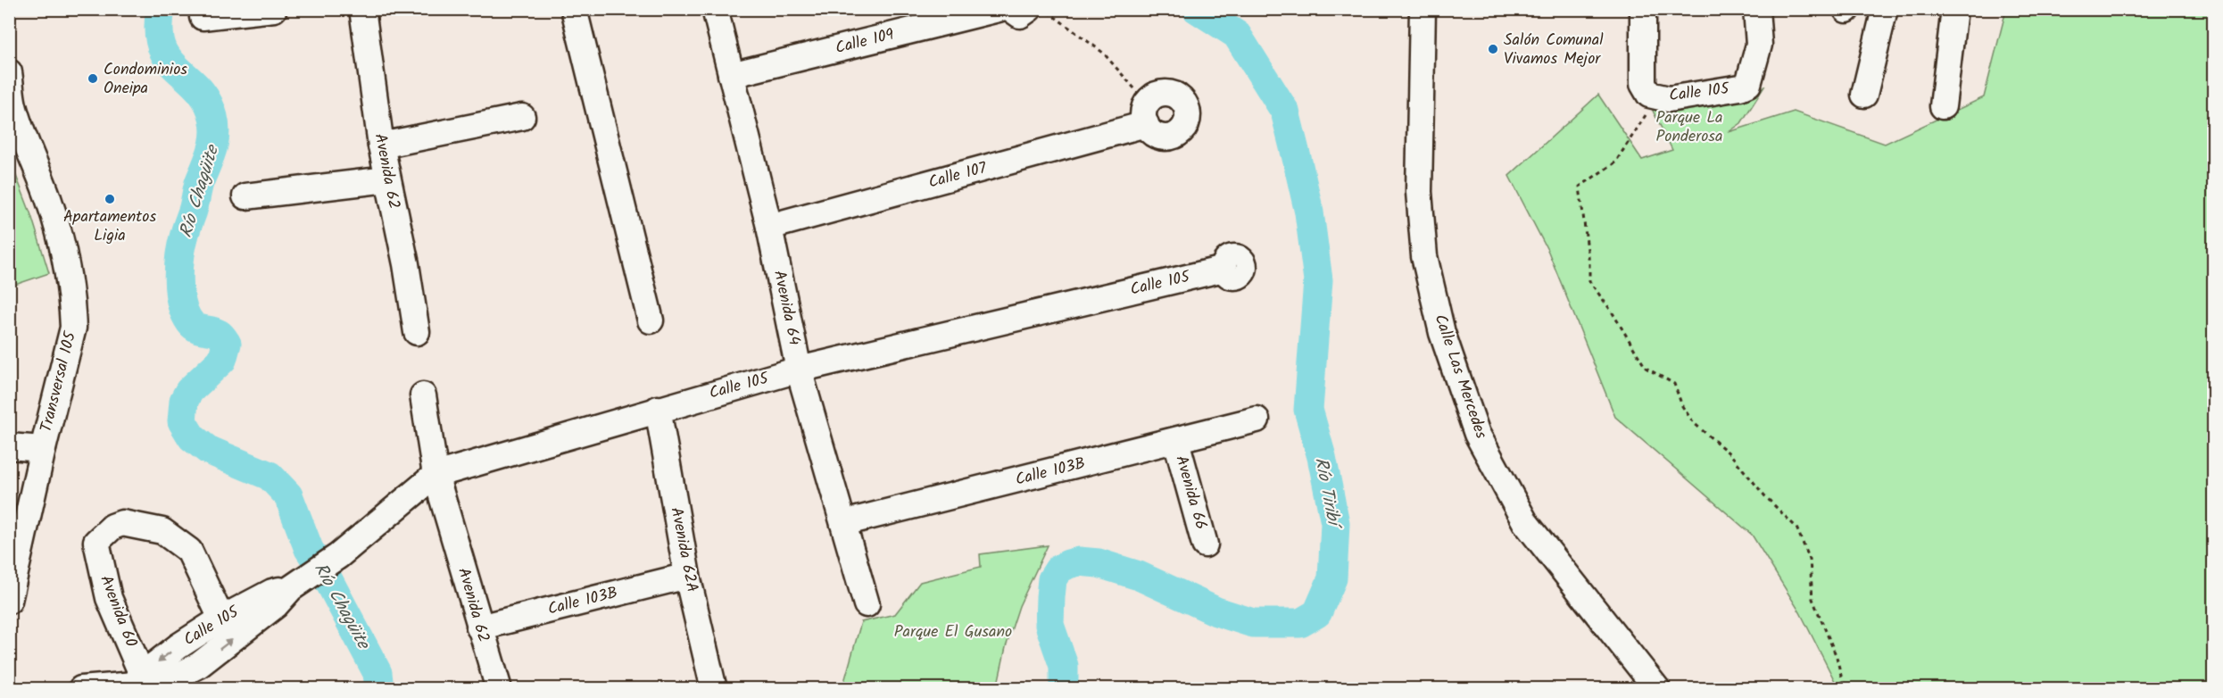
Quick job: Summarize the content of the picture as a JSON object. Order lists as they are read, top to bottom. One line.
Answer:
{"streets":{"street":["Calle 109","Calle 105","Avenida 62","Calle 107","Avenida 64","Calle Las Mercedes","Transversal 105","Calle 103B","Avenida 66","Avenida 62A","Avenida 60"]},"crossings":[["Calle 109","Avenida 64"],["Calle 105","Avenida 62"],["Calle 105","Avenida 64"],["Calle 105","Avenida 62A"],["Calle 105","Avenida 60"],["Avenida 62","Calle 103B"],["Calle 107","Avenida 64"],["Avenida 64","Calle 103B"],["Calle 103B","Avenida 66"],["Calle 103B","Avenida 62A"]],"water":["Río Chagüite","Río Tiribí"],"parks":["Parque La Ponderosa","Parque El Gusano"],"places":["Salón Comunal Vivamos Mejor","Condominios Oneipa","Apartamentos Ligia"]}
